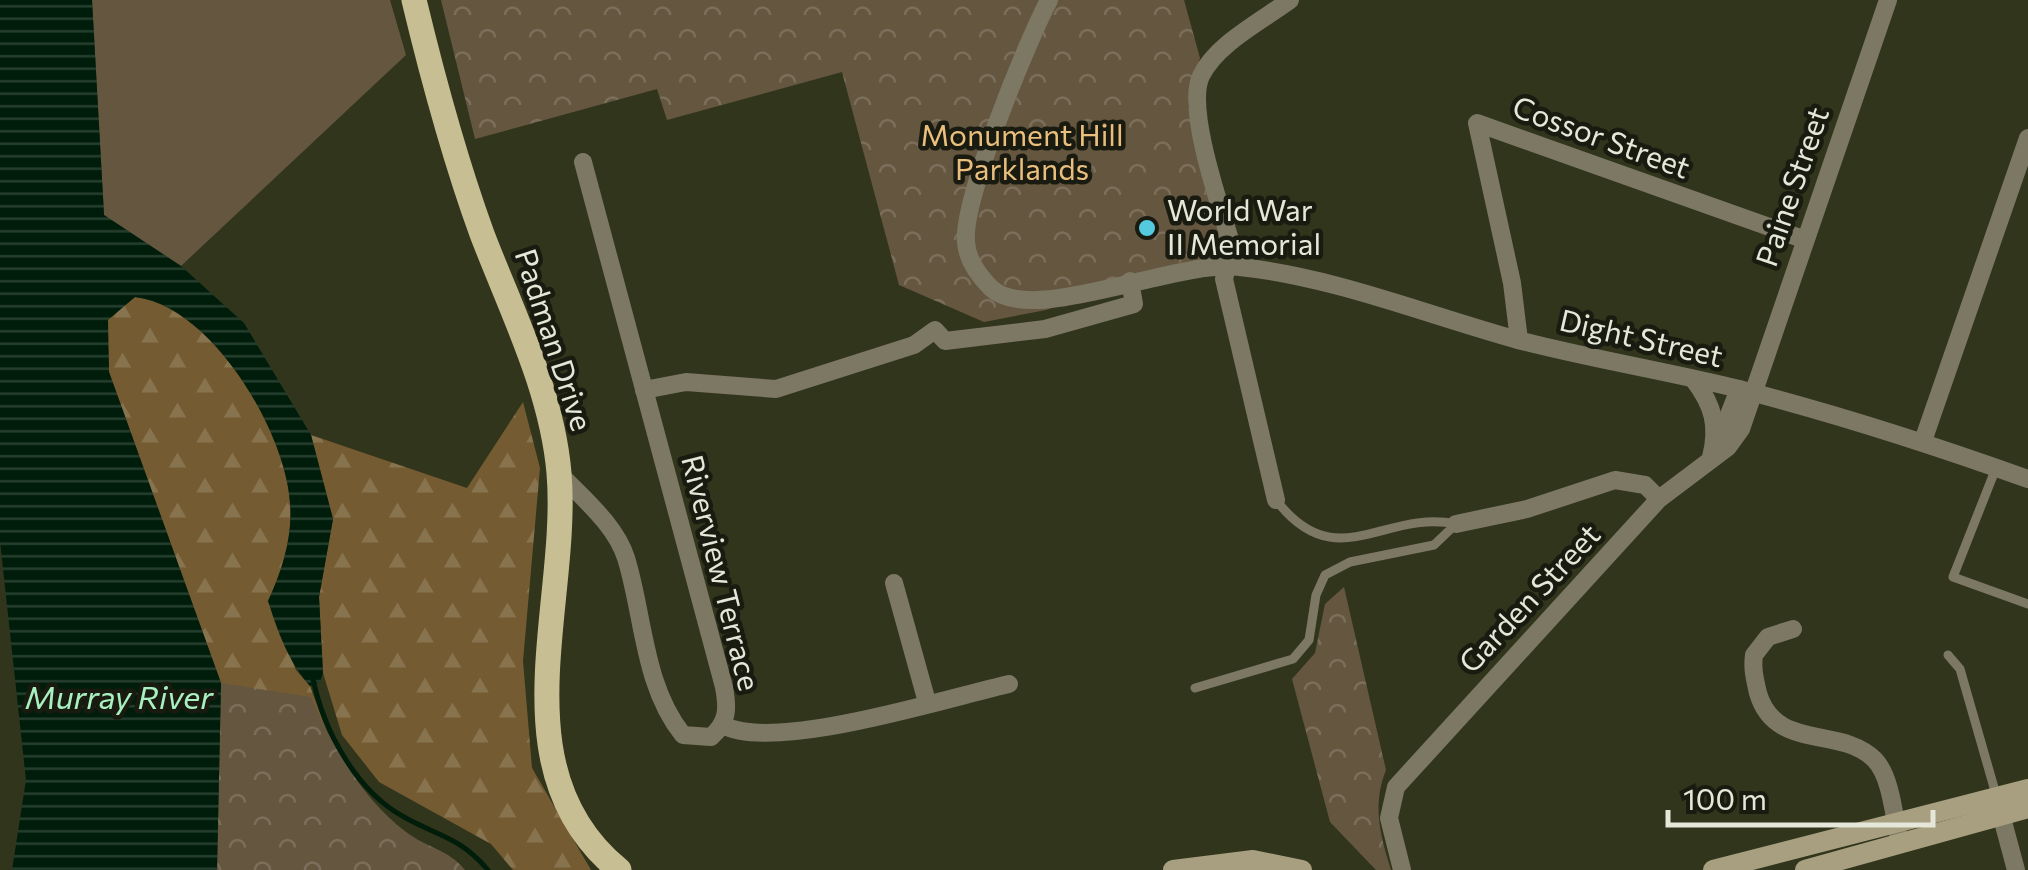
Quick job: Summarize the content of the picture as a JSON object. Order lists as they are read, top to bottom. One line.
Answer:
{"streets":{"main road":["Padman Drive"],"street":["Cossor Street","Paine Street","Dight Street","Riverview Terrace","Garden Street"]},"crossings":[["Cossor Street","Paine Street"],["Cossor Street","Dight Street"],["Paine Street","Dight Street"],["Paine Street","Garden Street"],["Dight Street","Garden Street"],["Padman Drive","Riverview Terrace"]],"water":["Murray River"],"parks":["Monument Hill Parklands"],"places":["World War II Memorial"],"scale_bar":"100 m"}
